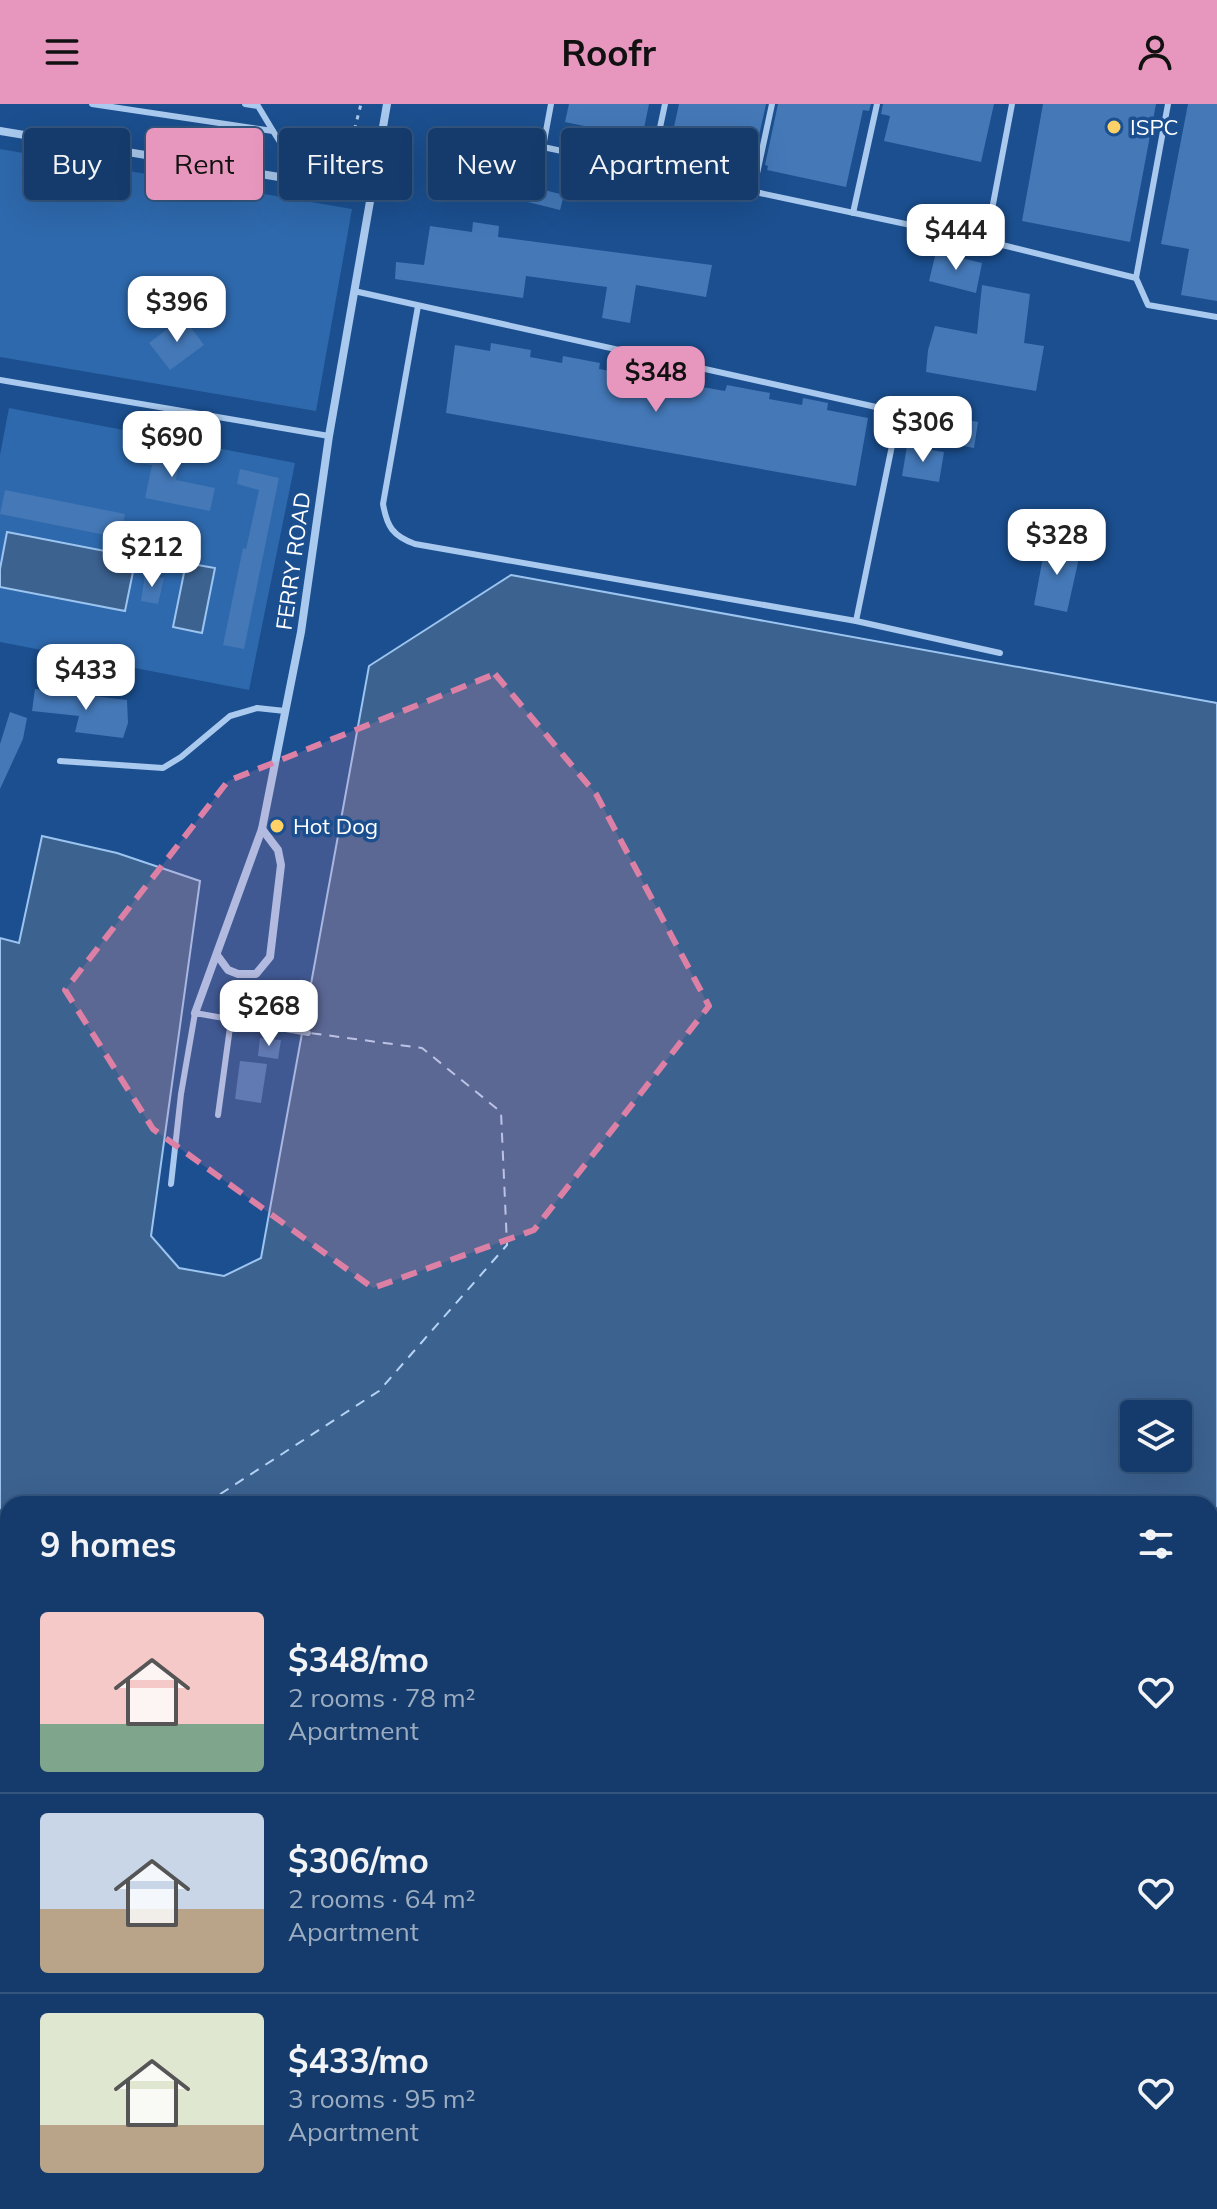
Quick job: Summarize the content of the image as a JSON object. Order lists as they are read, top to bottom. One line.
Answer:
{"streets":{"street":["FERRY ROAD"]},"places":["ISPC","Hot Dog"],"page":{"header":"Roofr","chip":["Buy","Rent","Filters","New","Apartment"],"price":["$444","$396","$348","$306","$690","$328","$212","$433","$268"],"heading":"9 homes","list":[{"name":"$348/mo","note":"2 rooms · 78 m² · Apartment"},{"name":"$306/mo","note":"2 rooms · 64 m² · Apartment"},{"name":"$433/mo","note":"3 rooms · 95 m² · Apartment"}]}}
